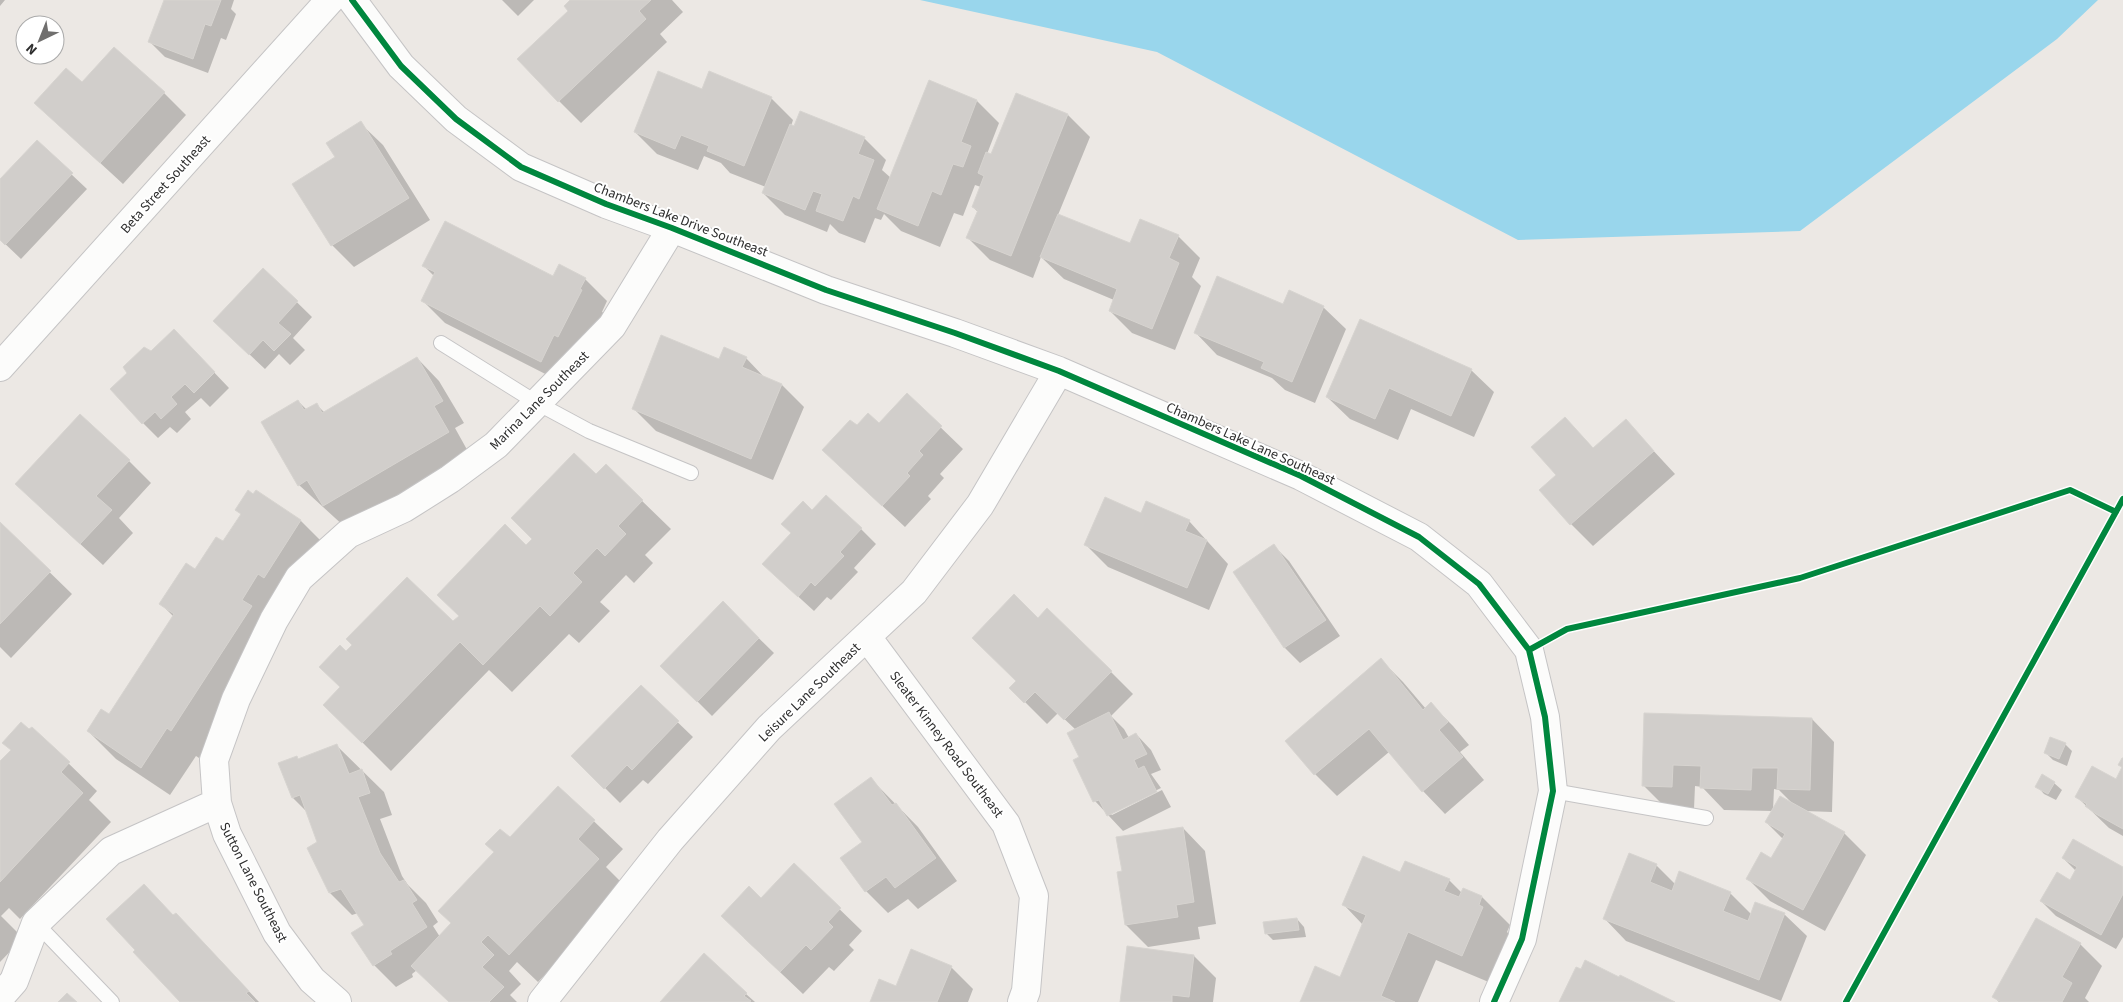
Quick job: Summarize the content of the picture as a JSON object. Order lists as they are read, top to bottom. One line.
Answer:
{"streets":{"street":["Beta Street Southeast","Chambers Lake Drive Southeast","Marina Lane Southeast","Chambers Lake Lane Southeast","Leisure Lane Southeast","Sleater Kinney Road Southeast","Sutton Lane Southeast"]},"crossings":[["Chambers Lake Drive Southeast","Marina Lane Southeast"],["Chambers Lake Drive Southeast","Chambers Lake Lane Southeast"],["Chambers Lake Drive Southeast","Leisure Lane Southeast"],["Marina Lane Southeast","Sutton Lane Southeast"],["Chambers Lake Lane Southeast","Leisure Lane Southeast"],["Leisure Lane Southeast","Sleater Kinney Road Southeast"]],"north":"bottom left"}
